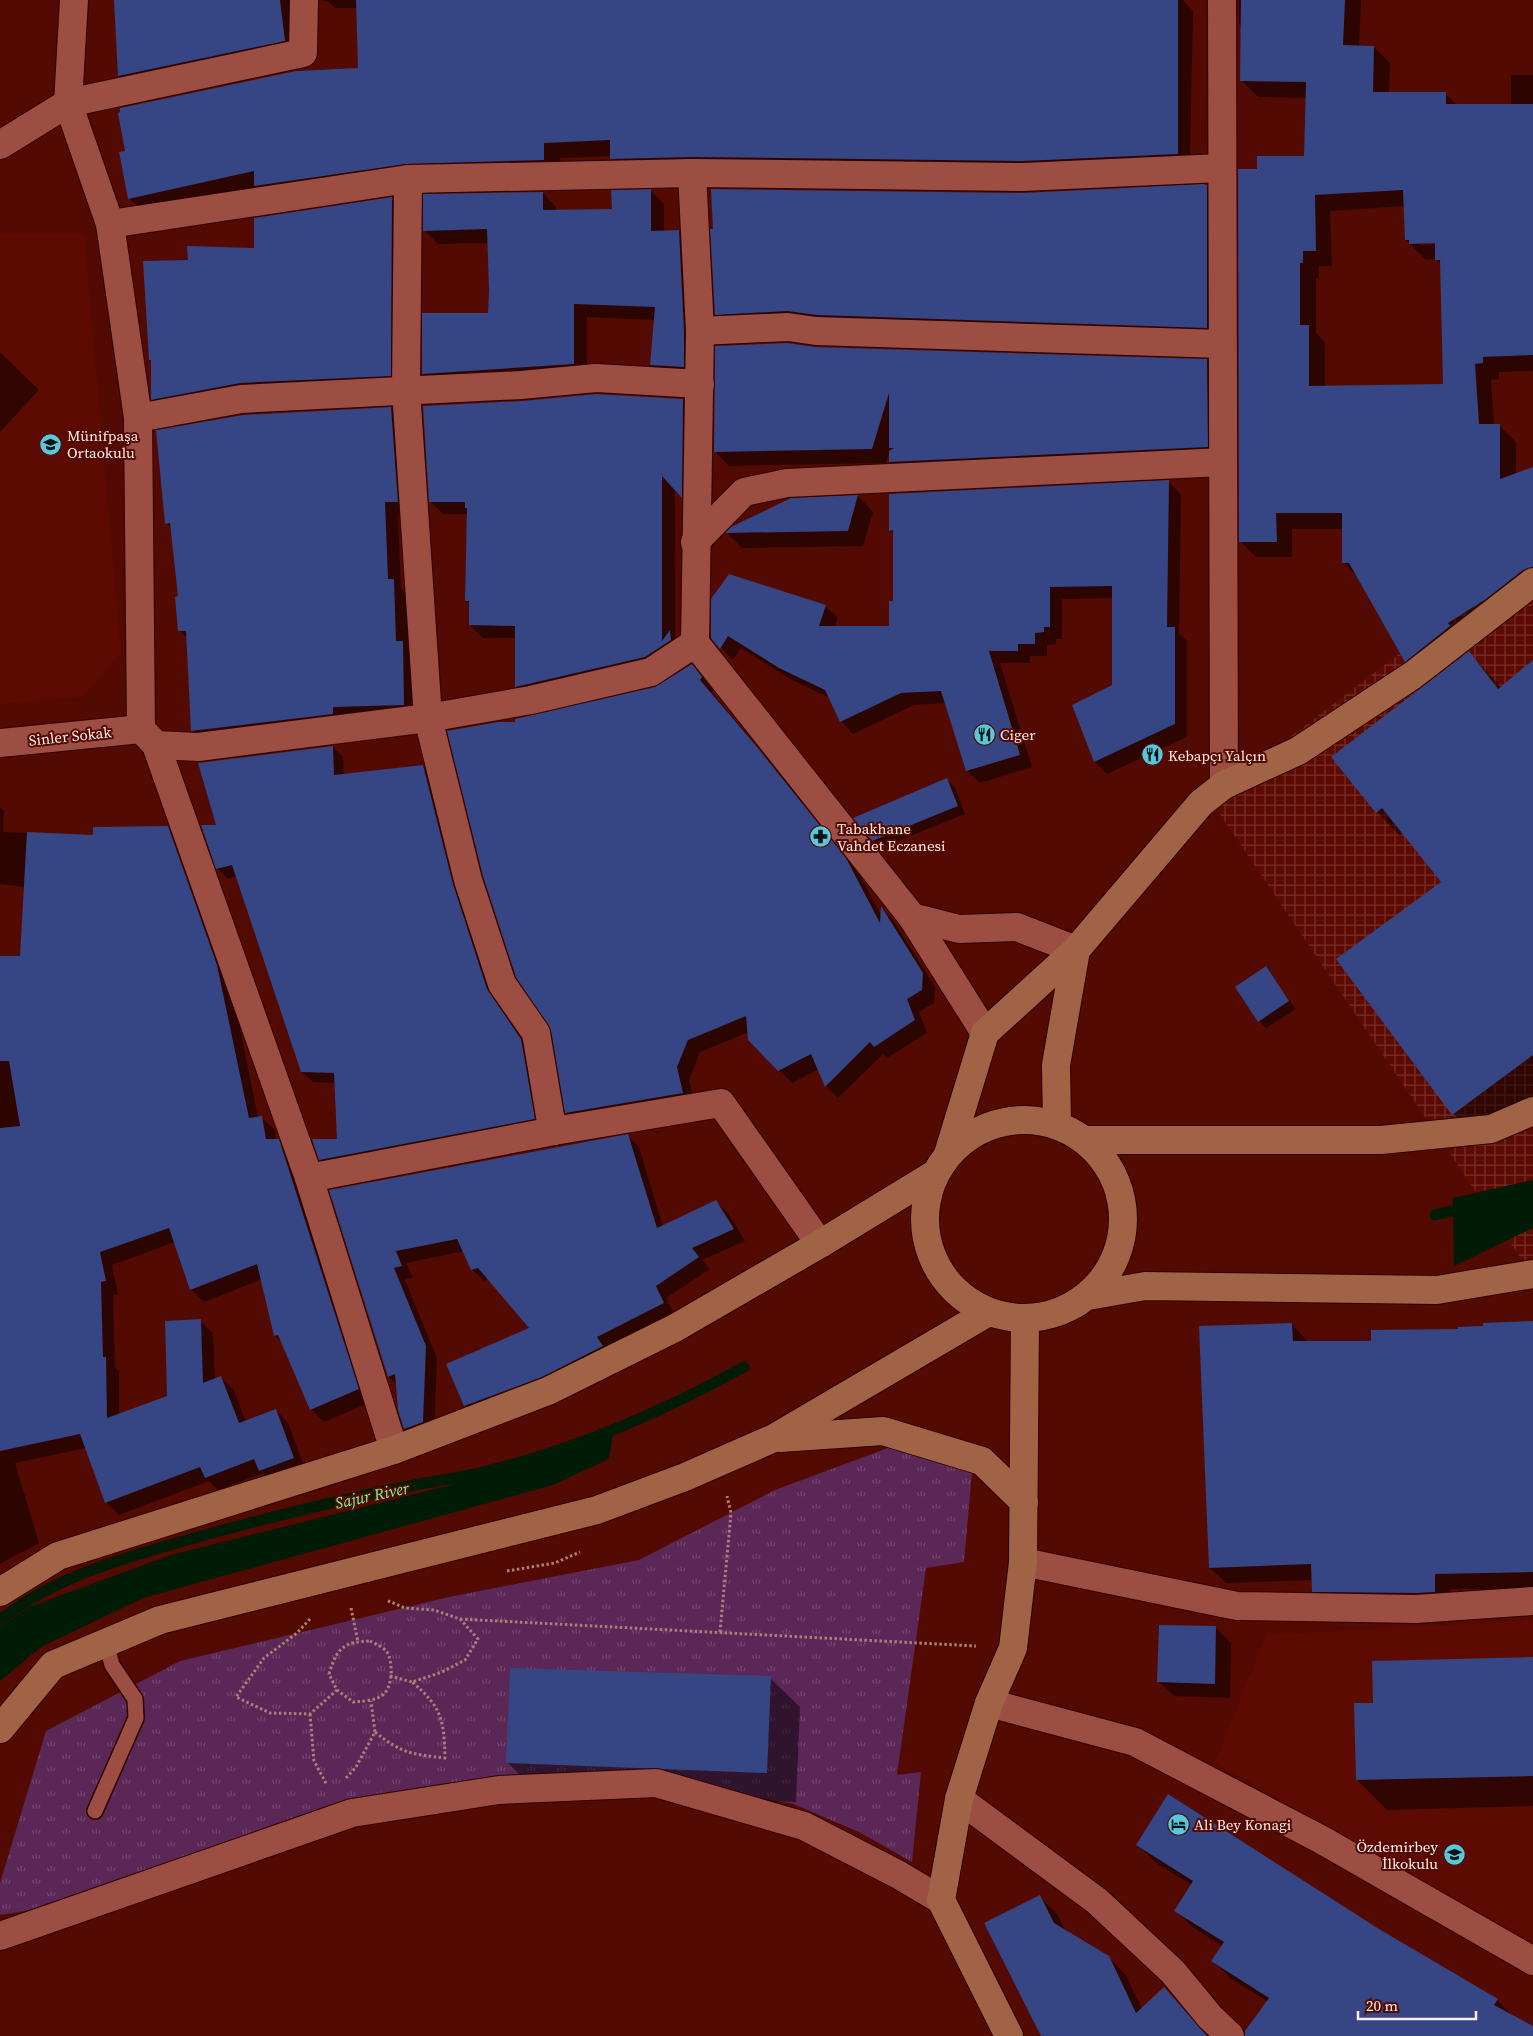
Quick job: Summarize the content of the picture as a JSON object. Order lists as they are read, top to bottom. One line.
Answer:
{"streets":{"street":["Sinler Sokak"]},"water":["Sajur River"],"places":{"school or university":["Münifpaşa Ortaokulu","Özdemirbey İlkokulu"],"restaurant":["Ciger","Kebapçı Yalçın"],"pharmacy":["Tabakhane Vahdet Eczanesi"],"hotel":["Ali Bey Konagi"]},"scale_bar":"20 m"}
